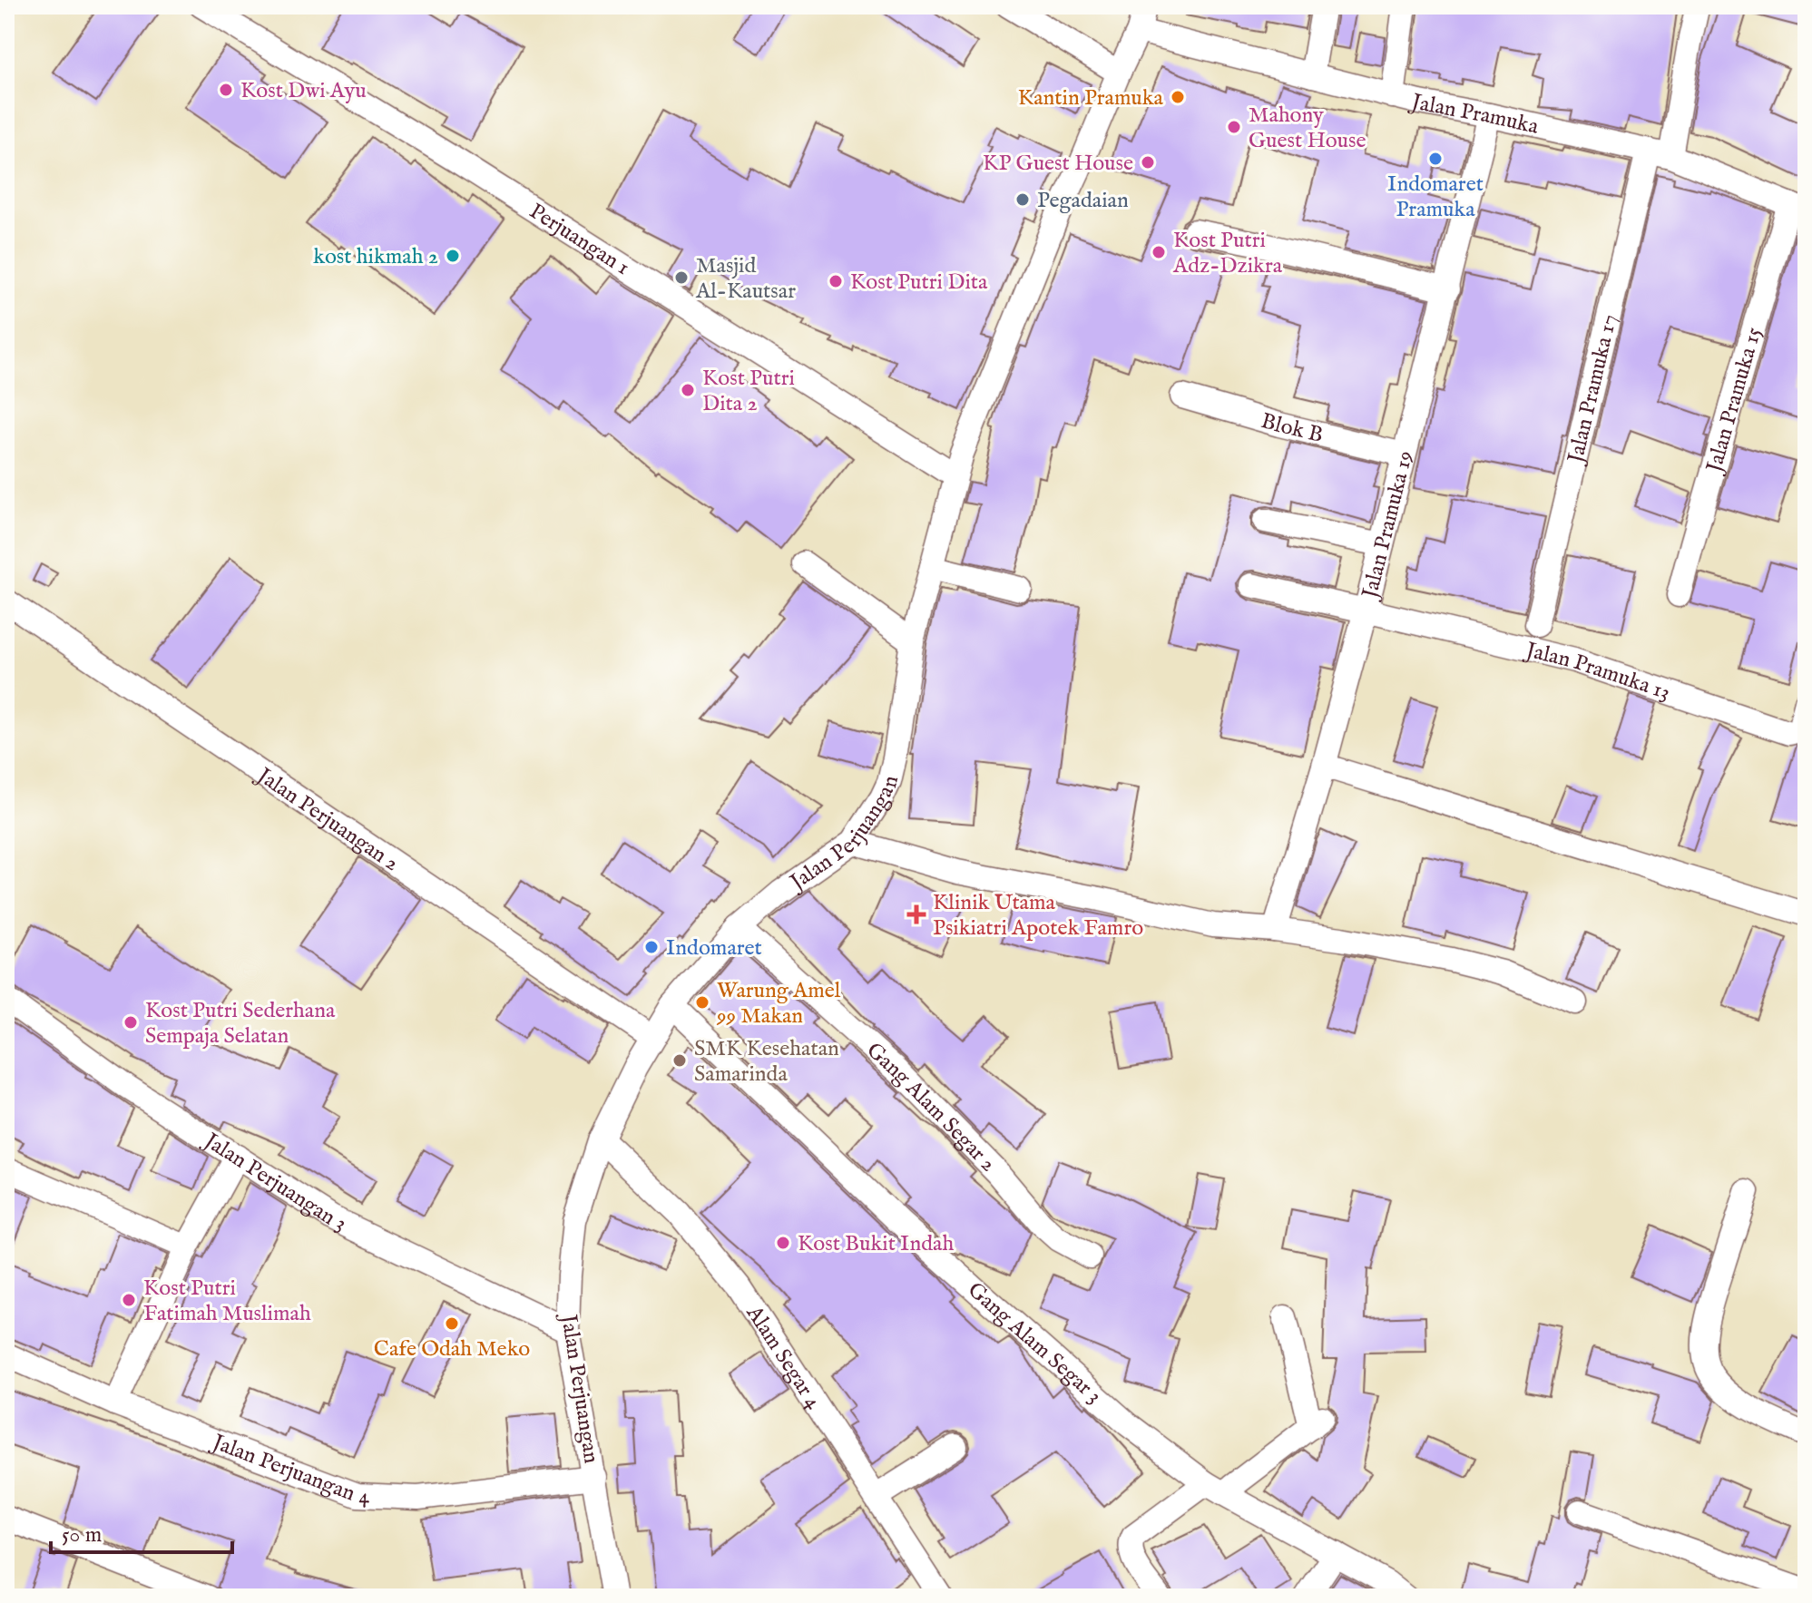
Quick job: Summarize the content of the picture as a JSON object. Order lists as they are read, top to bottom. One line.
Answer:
{"streets":{"street":["Jalan Pramuka","Perjuangan 1","Jalan Pramuka 17","Jalan Pramuka 15","Blok B","Jalan Pramuka 19","Jalan Pramuka 13","Jalan Perjuangan 2","Jalan Perjuangan","Gang Alam Segar 2","Jalan Perjuangan 3","Gang Alam Segar 3","Alam Segar 4","Jalan Perjuangan 4"]},"crossings":[["Jalan Pramuka","Jalan Pramuka 17"],["Jalan Pramuka","Jalan Pramuka 15"],["Jalan Pramuka","Jalan Pramuka 19"],["Jalan Pramuka","Jalan Perjuangan"],["Perjuangan 1","Jalan Perjuangan"],["Blok B","Jalan Pramuka 19"],["Jalan Pramuka 19","Jalan Pramuka 13"],["Jalan Perjuangan 2","Jalan Perjuangan"],["Jalan Perjuangan","Gang Alam Segar 2"],["Jalan Perjuangan","Jalan Perjuangan 3"],["Jalan Perjuangan","Gang Alam Segar 3"],["Jalan Perjuangan","Alam Segar 4"],["Jalan Perjuangan","Jalan Perjuangan 4"]],"places":{"other":["Kost Dwi Ayu","Kantin Pramuka","Mahony Guest House","Indomaret Pramuka","KP Guest House","Pegadaian","Kost Putri Adz-Dzikra","kost hikmah 2","Masjid Al-Kautsar","Kost Putri Dita","Kost Putri Dita 2","Indomaret","Warung Amel 99 Makan","Kost Putri Sederhana Sempaja Selatan","SMK Kesehatan Samarinda","Kost Bukit Indah","Kost Putri Fatimah Muslimah","Cafe Odah Meko"],"health":["Klinik Utama Psikiatri Apotek Famro"]},"scale_bar":"50 m"}
